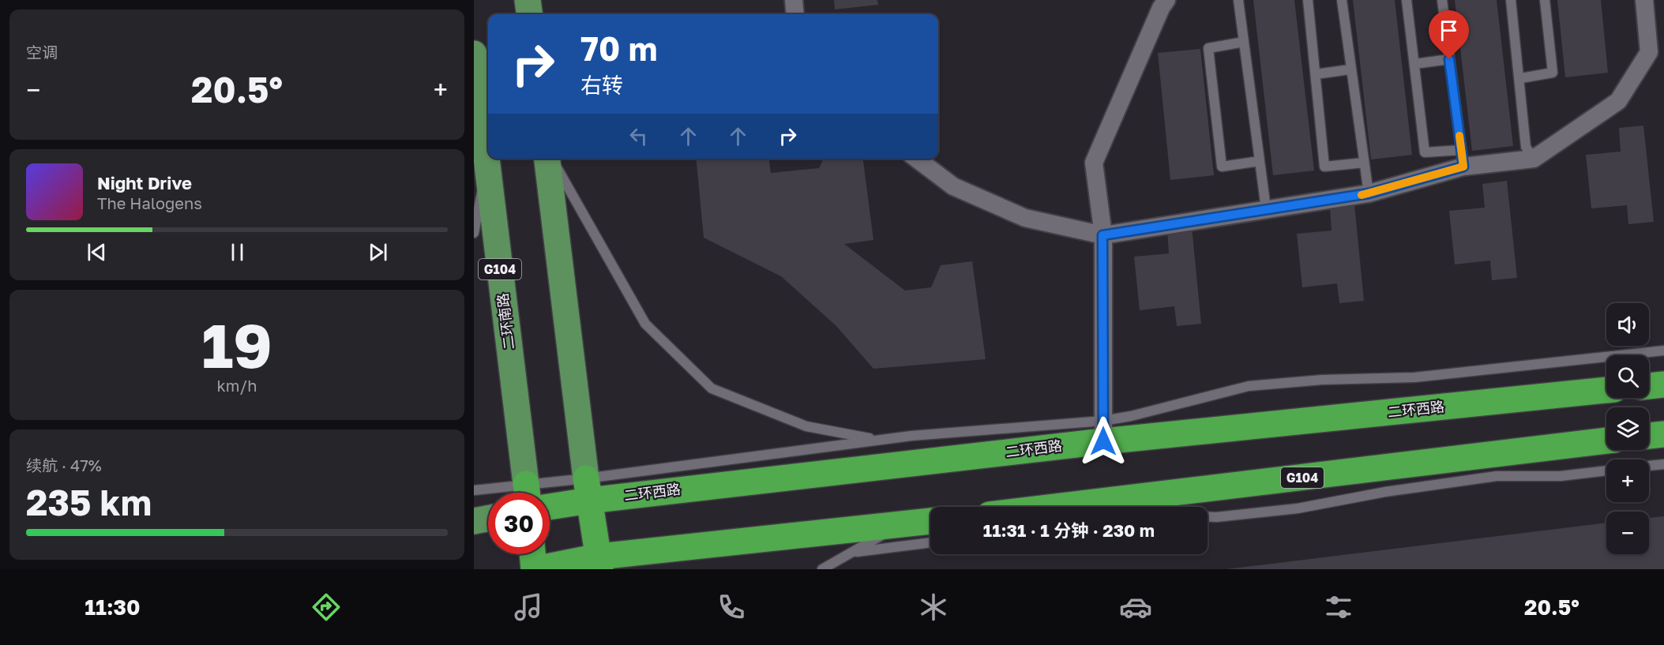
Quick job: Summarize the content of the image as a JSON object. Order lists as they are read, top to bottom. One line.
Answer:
{"streets":{"highway":["G104","二环西路"],"main road":["二环南路"]},"page":{"tile":["空调",["19","km/h"],["续航 · 47%","235 km"]],"turn":["70 m","右转"],"heat":["−","20.5°","+"],"song":["Night Drive","The Halogens"],"map_buttons":["+","−"],"limit":"30","trip":"11:31 · 1 分钟 · 230 m","tabs":["11:30","20.5°"]}}
